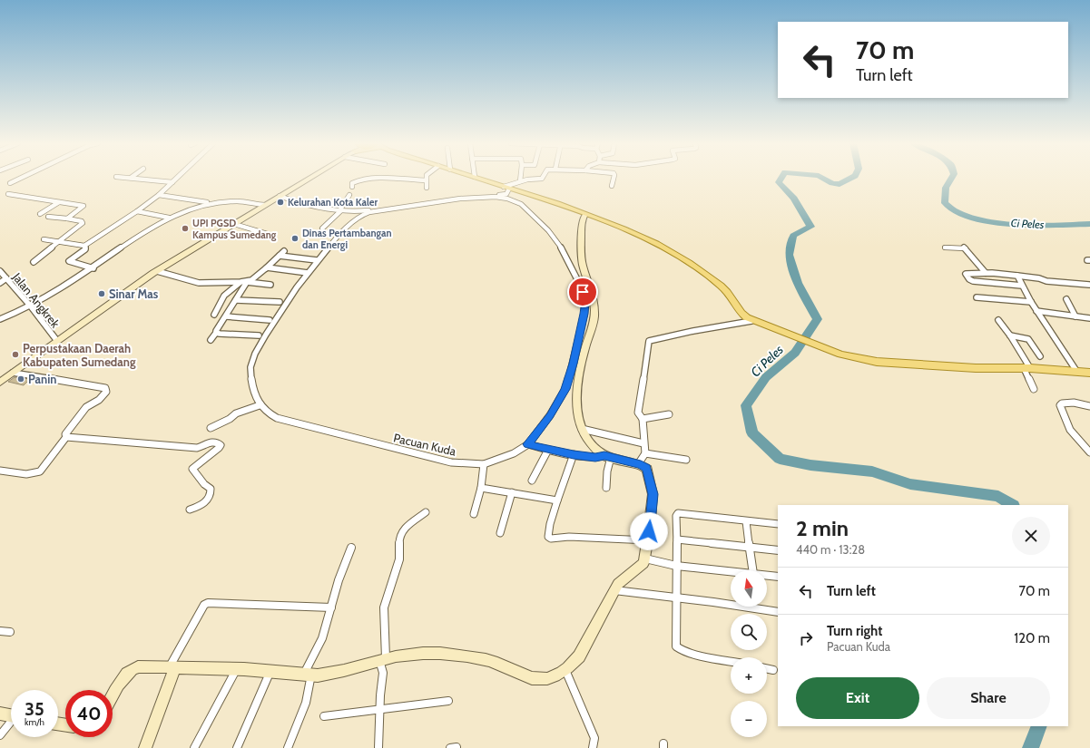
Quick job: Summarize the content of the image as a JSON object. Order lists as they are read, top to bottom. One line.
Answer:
{"streets":{"street":["Jalan Angkrek","Pacuan Kuda"]},"water":["Ci Peles"],"places":["Kelurahan Kota Kaler","UPI PGSD Kampus Sumedang","Dinas Pertambangan dan Energi","Sinar Mas","Perpustakaan Daerah Kabupaten Sumedang","Panin"],"north":"top","page":{"turn":["70 m","Turn left"],"heading":["2 min","440 m · 13:28"],"list":[{"name":"Turn left","value":"70 m"},{"name":"Turn right","note":"Pacuan Kuda","value":"120 m"}],"map_buttons":["+","−"],"buttons":["Exit","Share"],"speed":"35 km/h","limit":"40"}}
